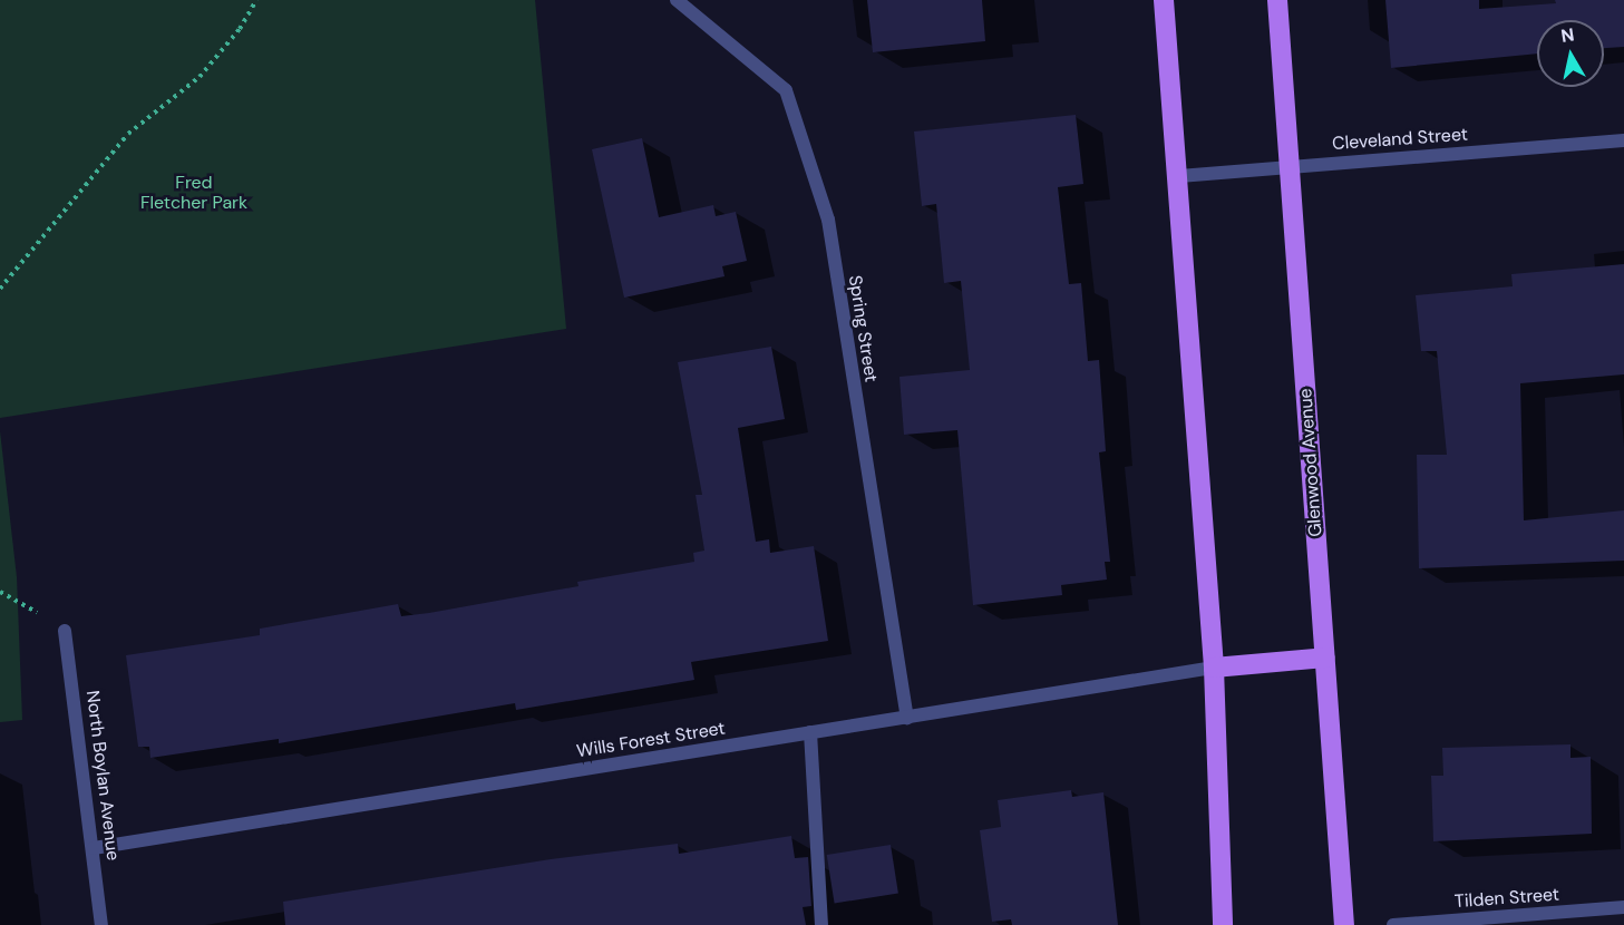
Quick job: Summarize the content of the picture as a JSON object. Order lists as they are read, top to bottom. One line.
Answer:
{"streets":{"main road":["Glenwood Avenue"],"street":["Cleveland Street","Spring Street","Wills Forest Street","North Boylan Avenue","Tilden Street"]},"crossings":[["Cleveland Street","Glenwood Avenue"],["Spring Street","Wills Forest Street"],["Wills Forest Street","North Boylan Avenue"]],"parks":["Fred Fletcher Park"],"north":"top"}
